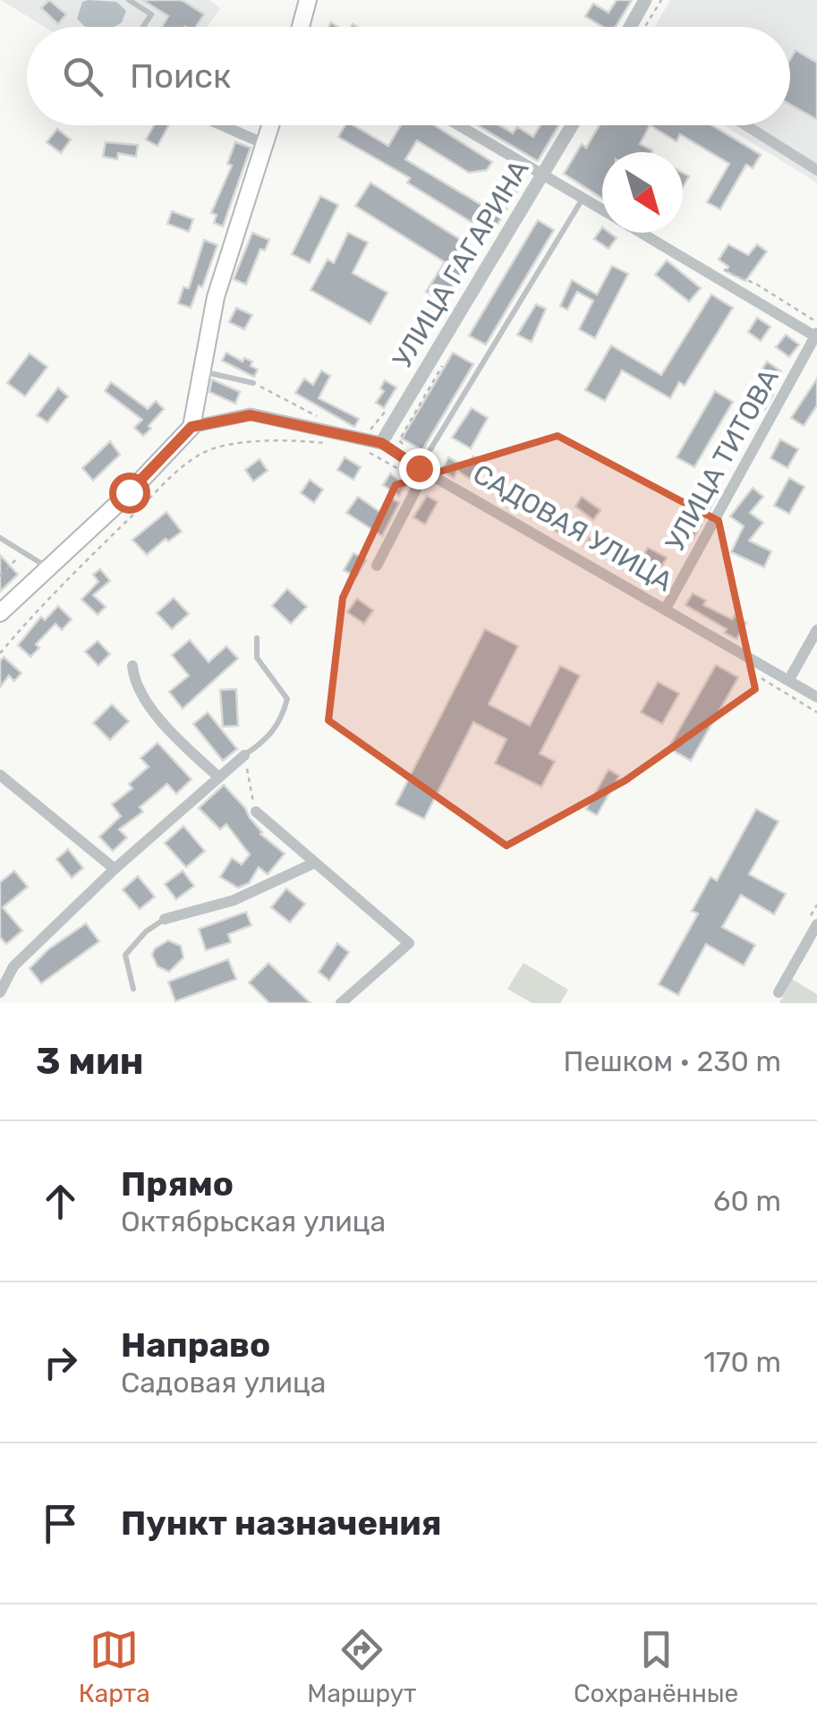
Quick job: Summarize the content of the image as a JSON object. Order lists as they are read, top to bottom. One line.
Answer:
{"streets":{"street":["УЛИЦА ГАГАРИНА","УЛИЦА ТИТОВА","САДОВАЯ УЛИЦА"]},"crossings":[["УЛИЦА ГАГАРИНА","САДОВАЯ УЛИЦА"],["УЛИЦА ТИТОВА","САДОВАЯ УЛИЦА"]],"north":"bottom right","page":{"search":"Поиск","heading":["3 мин","Пешком · 230 m"],"list":[["Прямо","Октябрьская улица","60 m"],["Направо","Садовая улица","170 m"],"Пункт назначения"],"nav":["Карта","Маршрут","Сохранённые"]}}
